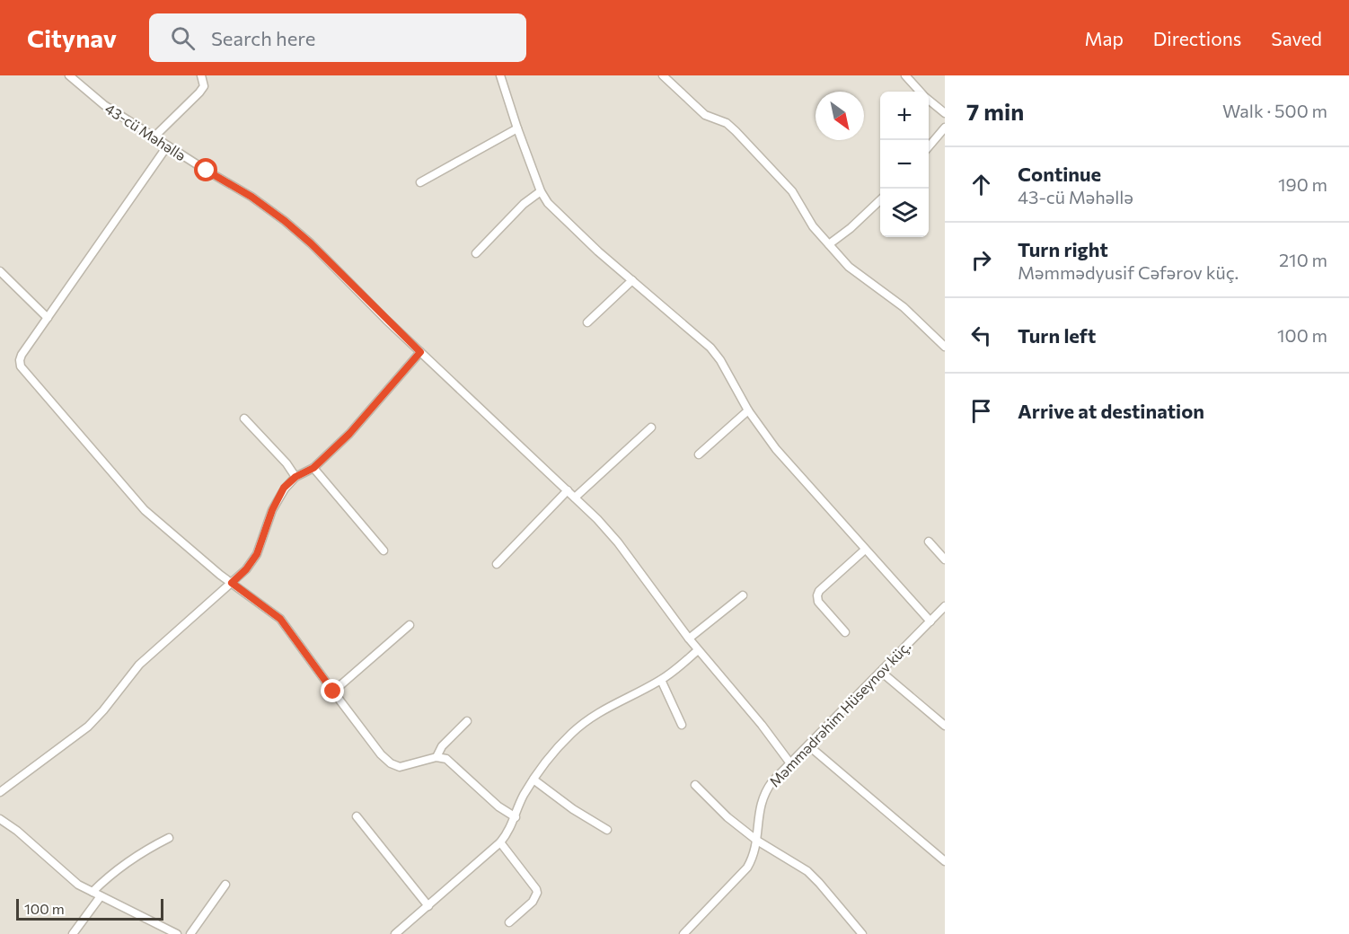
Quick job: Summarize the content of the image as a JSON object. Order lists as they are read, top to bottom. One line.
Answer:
{"streets":{"street":["43-cü Məhəllə","Məmmədrəhim Hüseynov küç."]},"crossings":[["43-cü Məhəllə","Məmmədrəhim Hüseynov küç."]],"scale_bar":"100 m","north":"bottom right","page":{"header":"Citynav","search":"Search here","nav":["Map","Directions","Saved"],"heading":["7 min","Walk · 500 m"],"map_buttons":["+","−"],"list":[["Continue","43-cü Məhəllə","190 m"],["Turn right","Məmmədyusif Cəfərov küç.","210 m"],["Turn left","100 m"],"Arrive at destination"],"scale":"100 m"}}
